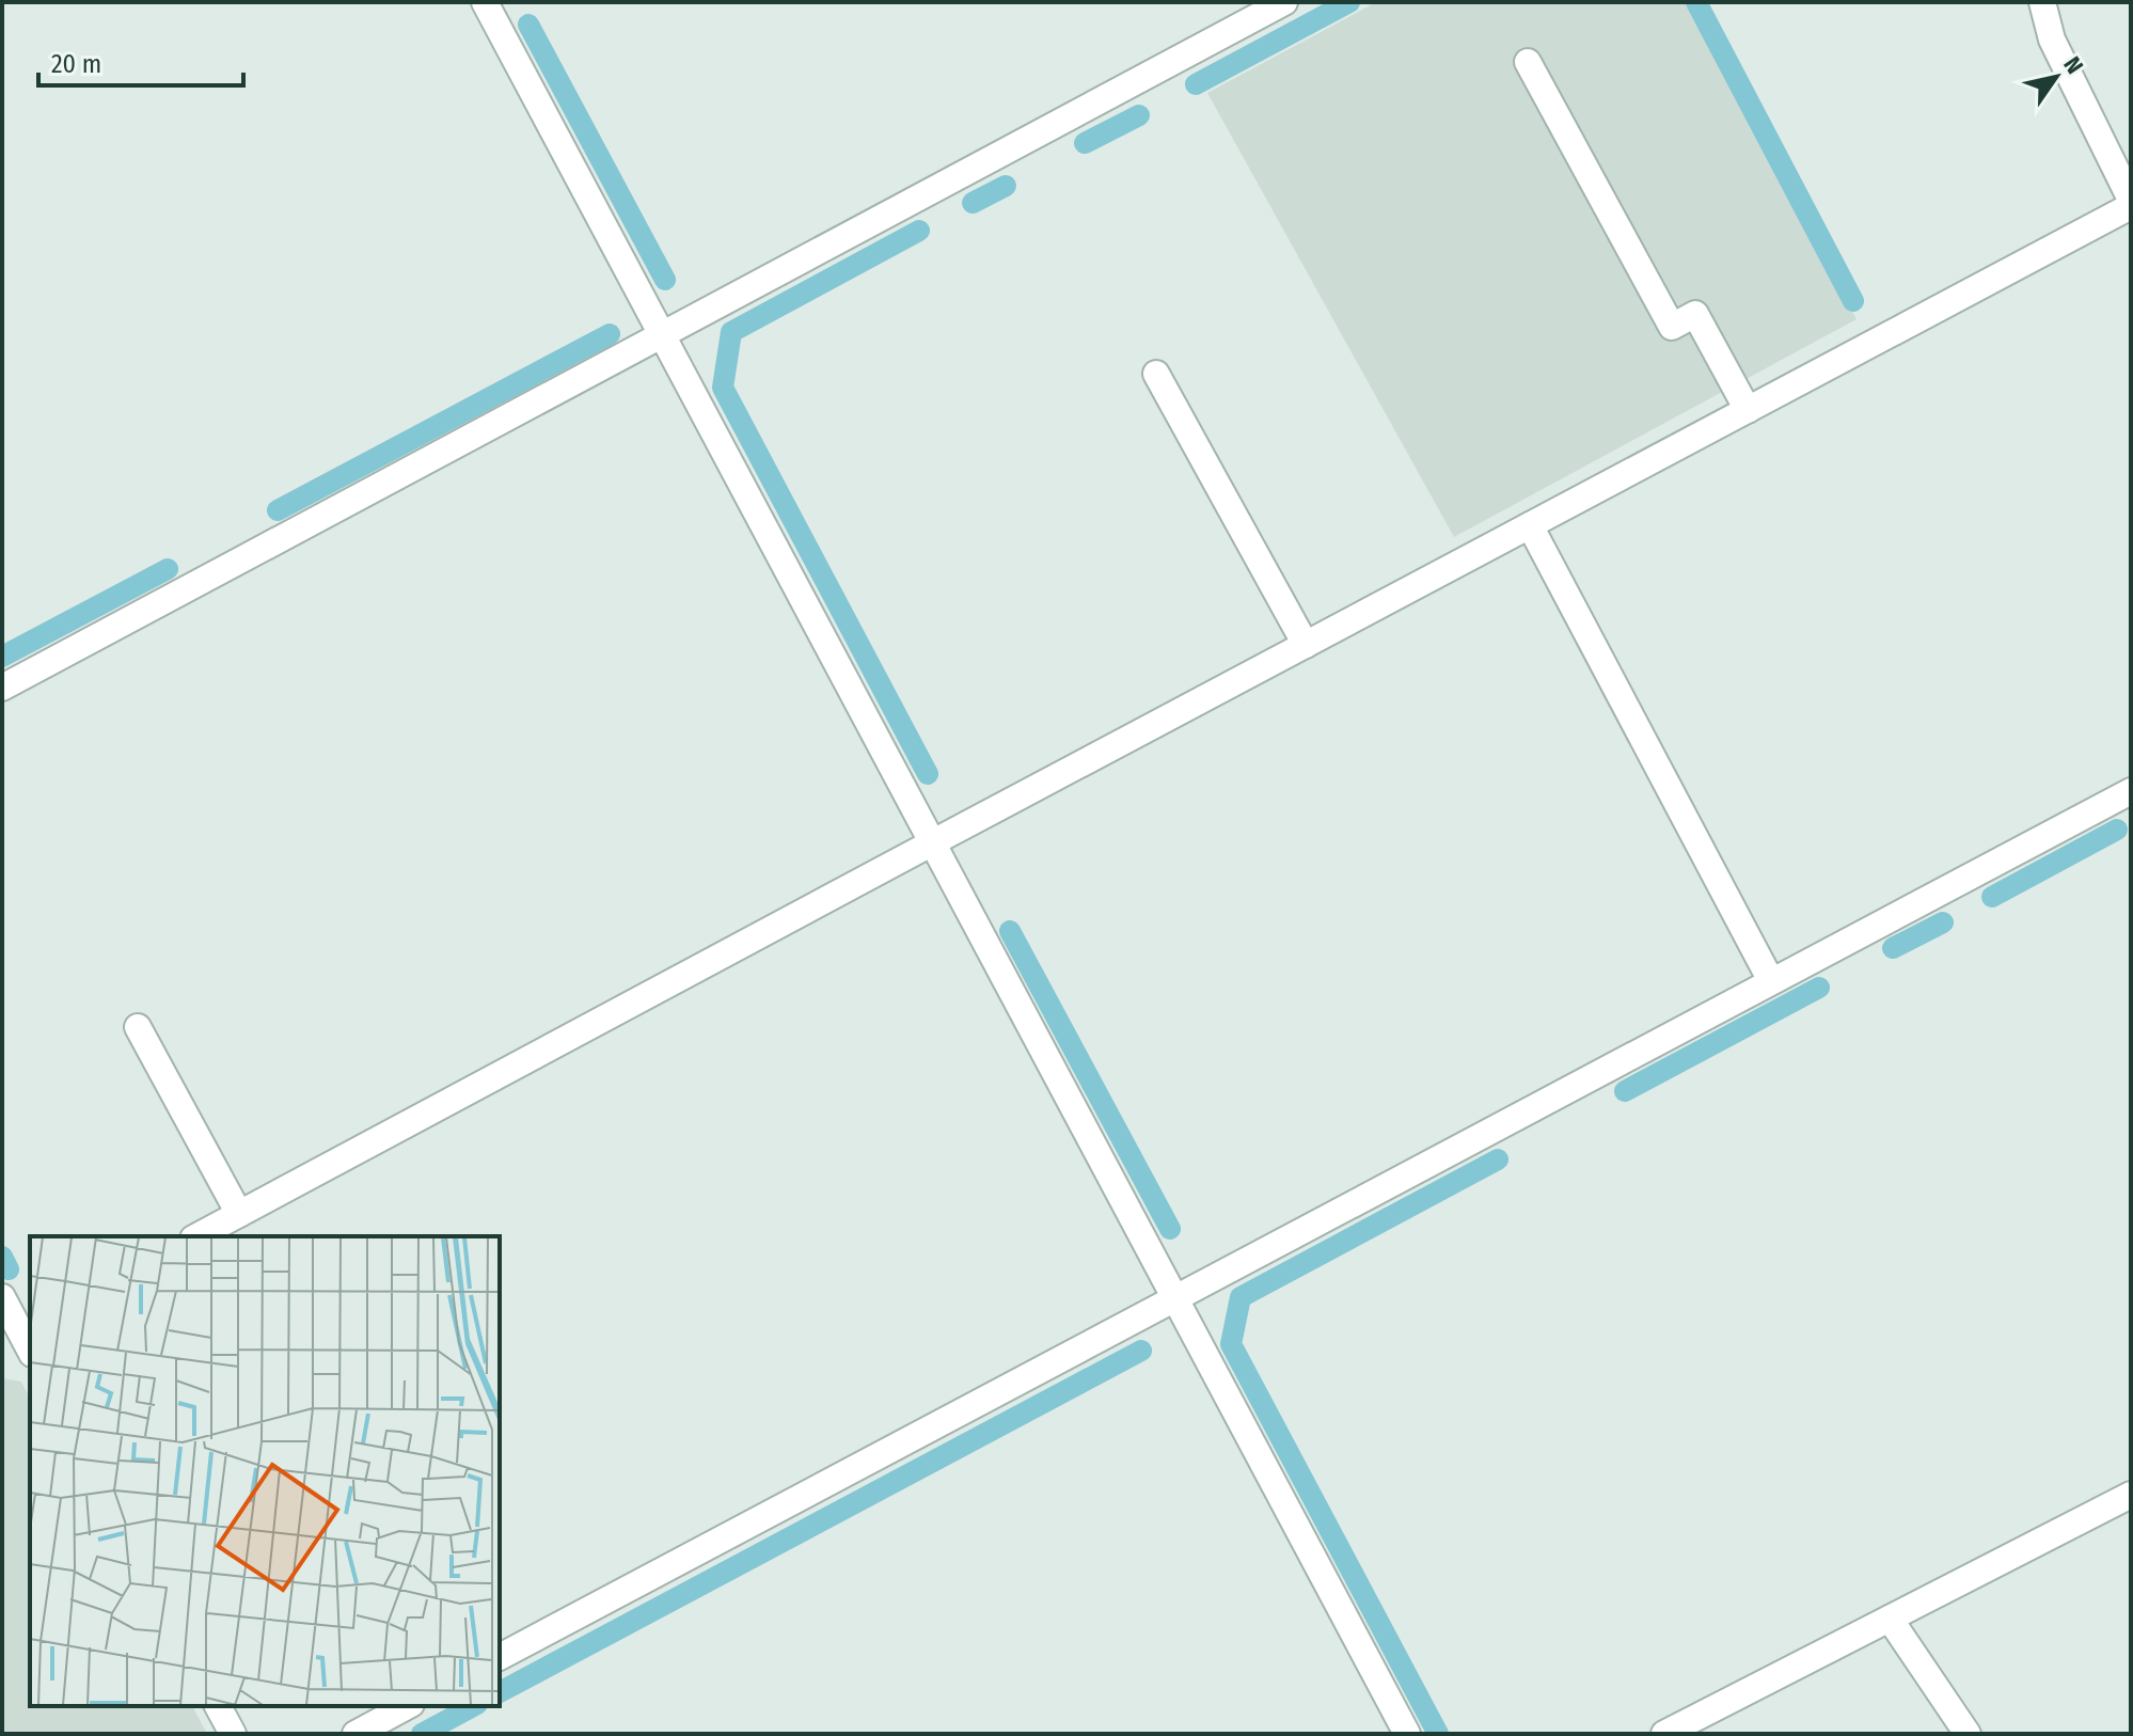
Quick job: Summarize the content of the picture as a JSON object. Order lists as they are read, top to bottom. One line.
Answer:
{"scale_bar":"20 m","north":"top right"}
